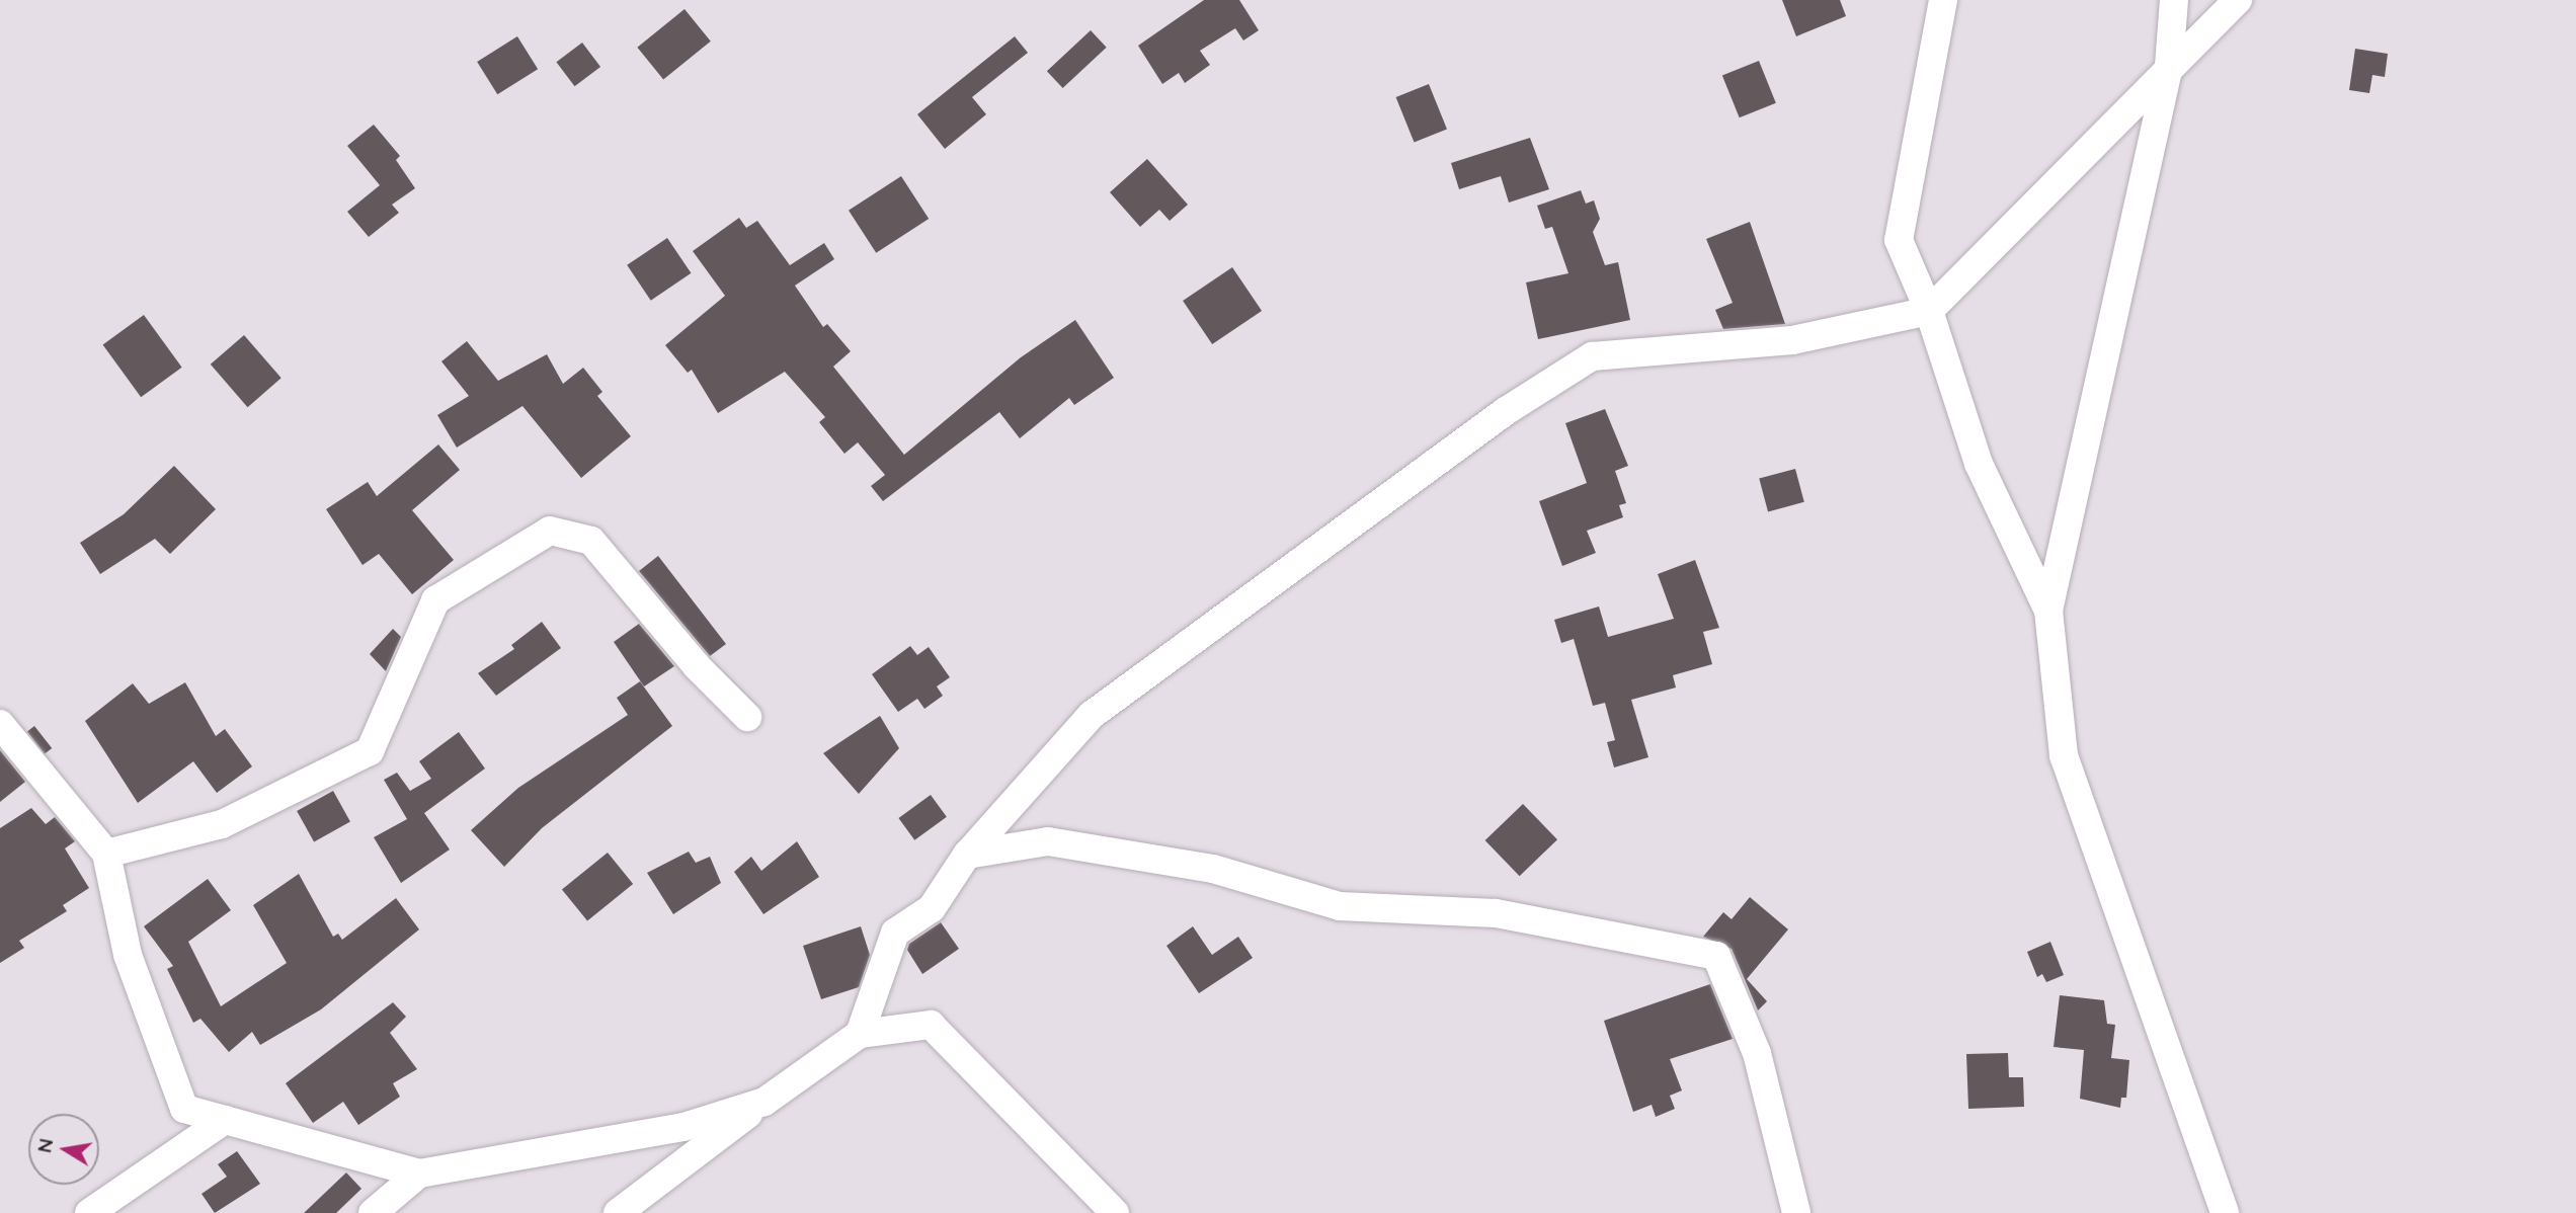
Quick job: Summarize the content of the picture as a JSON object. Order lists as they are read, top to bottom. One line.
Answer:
{"north":"left"}
